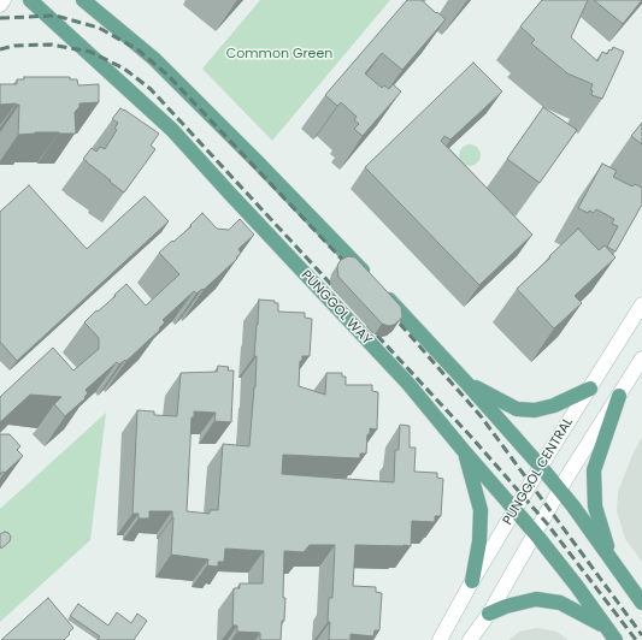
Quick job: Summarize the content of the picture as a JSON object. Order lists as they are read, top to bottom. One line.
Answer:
{"streets":{"main road":["PUNGGOL WAY","PUNGGOL CENTRAL"]},"crossings":[["PUNGGOL WAY","PUNGGOL CENTRAL"]],"parks":["Common Green"]}
